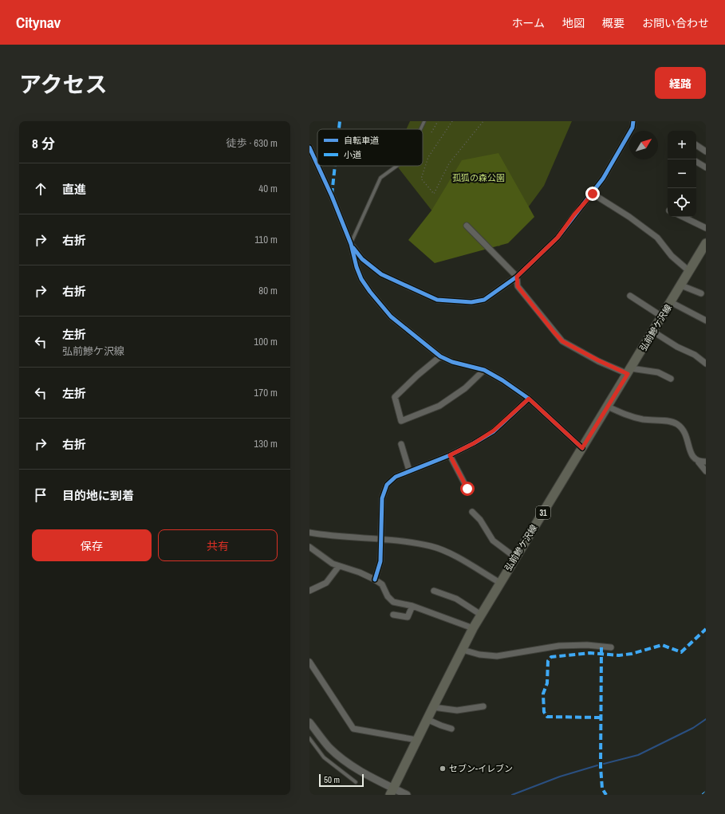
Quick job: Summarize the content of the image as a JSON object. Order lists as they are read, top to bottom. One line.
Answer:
{"streets":{"main road":["弘前鰺ケ沢線","31"]},"parks":["孤狐の森公園"],"places":["セブン-イレブン"],"legend":["自転車道","小道"],"scale_bar":"50 m","north":"top right","page":{"header":"Citynav","nav":["ホーム","地図","概要","お問い合わせ"],"title":"アクセス","buttons":["経路",["保存","共有"]],"heading":["8 分","徒歩 · 630 m"],"map_buttons":["+","−"],"list":[["直進","40 m"],["右折","110 m"],["右折","80 m"],["左折","弘前鰺ケ沢線","100 m"],["左折","170 m"],["右折","130 m"],"目的地に到着"],"scale":"50 m"}}
